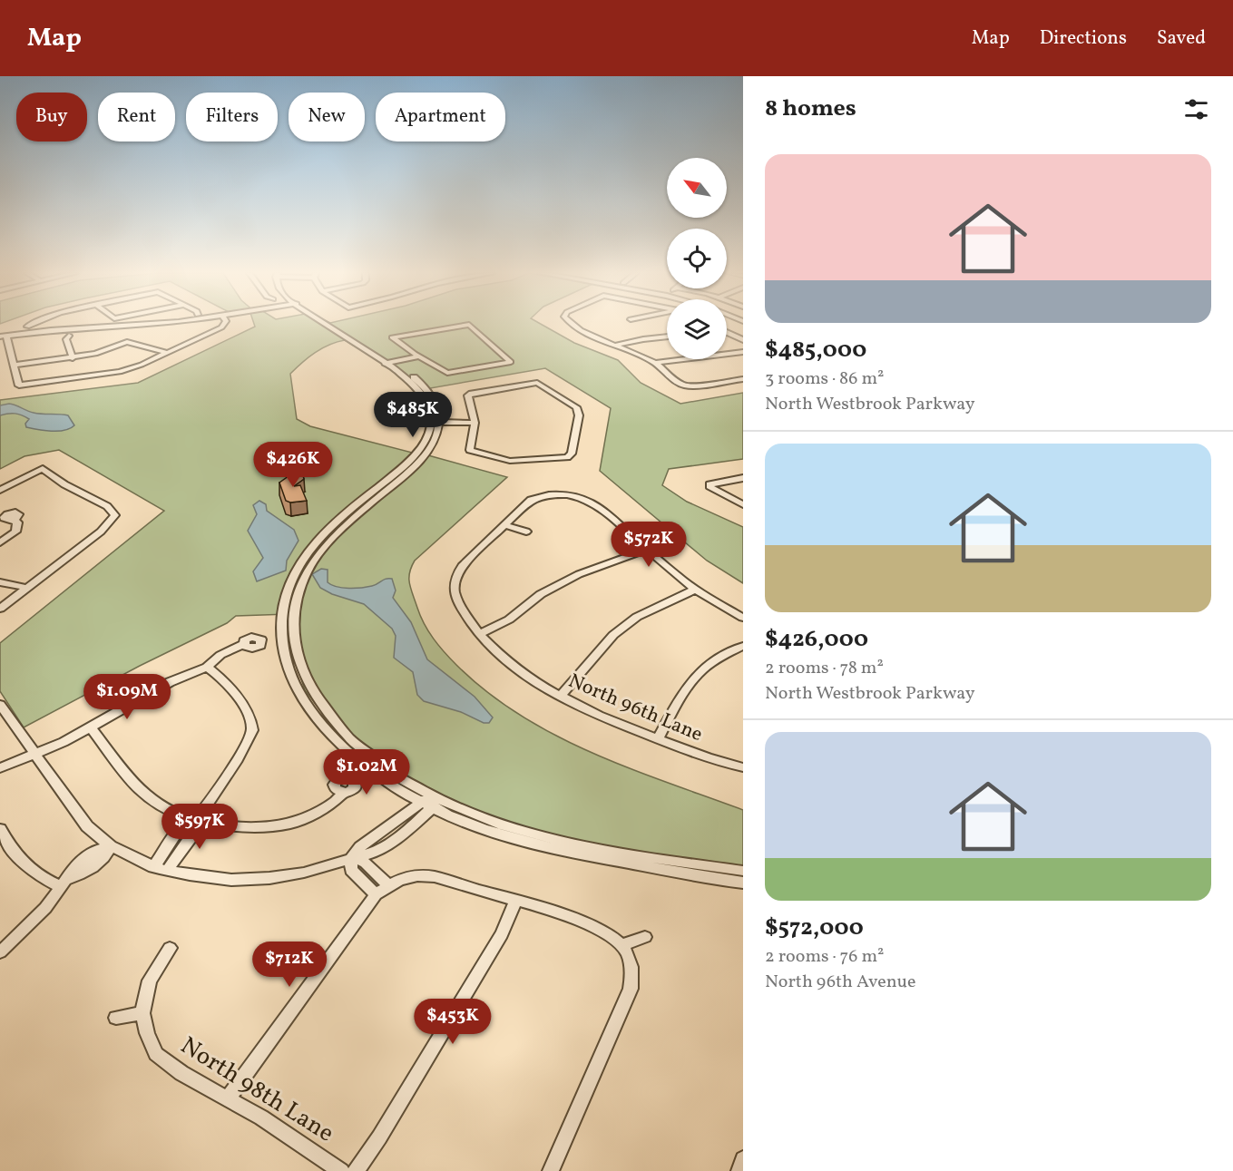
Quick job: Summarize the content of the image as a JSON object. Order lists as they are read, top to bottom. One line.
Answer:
{"streets":{"street":["North 96th Lane","North 98th Lane"]},"north":"top left","page":{"header":"Map","nav":["Map","Directions","Saved"],"heading":"8 homes","chip":["Buy","Rent","Filters","New","Apartment"],"list":[{"name":"$485,000","note":"3 rooms · 86 m² · North Westbrook Parkway"},{"name":"$426,000","note":"2 rooms · 78 m² · North Westbrook Parkway"},{"name":"$572,000","note":"2 rooms · 76 m² · North 96th Avenue"}],"price":["$485K","$426K","$572K","$1.09M","$1.02M","$597K","$712K","$453K"]}}
